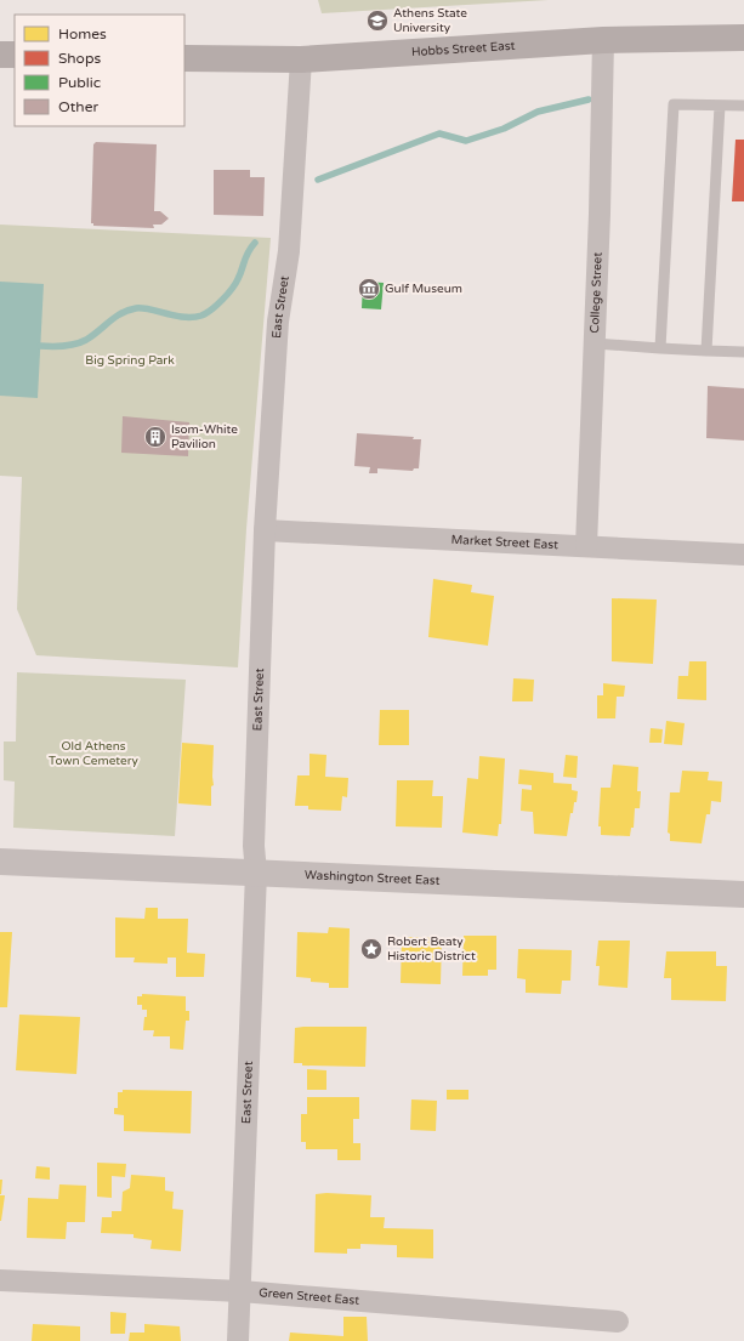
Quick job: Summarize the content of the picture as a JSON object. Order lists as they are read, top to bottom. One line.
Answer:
{"streets":{"main road":["Hobbs Street East"],"street":["College Street","East Street","Market Street East","Washington Street East","Green Street East"]},"crossings":[["Hobbs Street East","College Street"],["Hobbs Street East","East Street"],["College Street","Market Street East"],["East Street","Market Street East"],["East Street","Washington Street East"],["East Street","Green Street East"]],"parks":["Big Spring Park","Old Athens Town Cemetery"],"places":{"school or university":["Athens State University"],"museum":["Gulf Museum"],"building":["Isom-White Pavilion"],"place":["Robert Beaty Historic District"]},"legend":["Homes","Shops","Public","Other"]}
